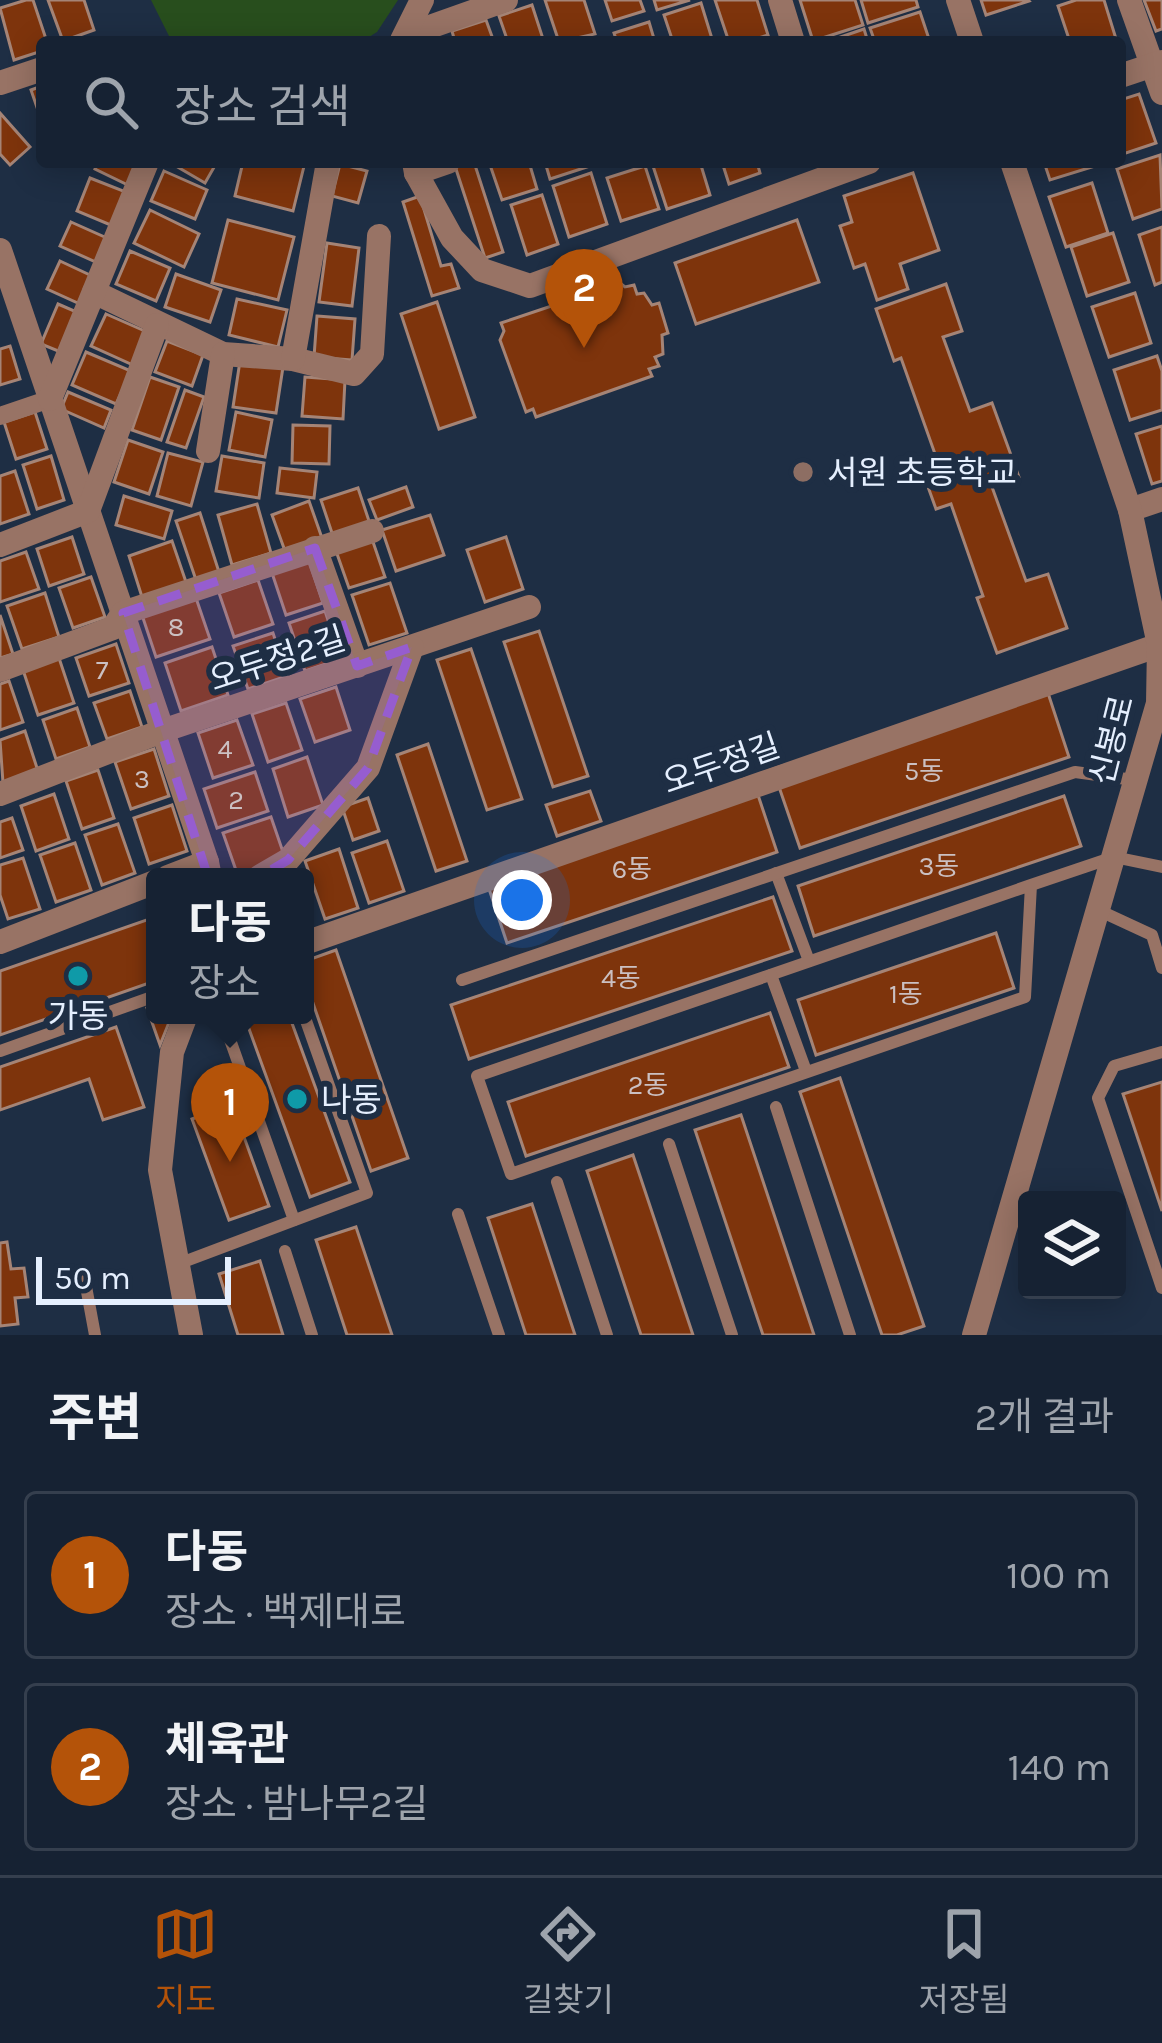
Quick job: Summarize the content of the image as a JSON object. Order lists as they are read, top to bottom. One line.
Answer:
{"streets":{"street":["오두정2길","신봉로","오두정길"]},"crossings":[["신봉로","오두정길"]],"places":["서원 초등학교","가동","나동"],"house_numbers":["8","7","4","5동","3","2","3동","6동","4동","1동","2동"],"scale_bar":"50 m","page":{"search":"장소 검색","pins":["2","1"],"popup":["다동","장소"],"scale":"50 m","heading":["주변","2개 결과"],"list":[{"mark":"1","name":"다동","note":"장소 · 백제대로","value":"100 m"},{"mark":"2","name":"체육관","note":"장소 · 밤나무2길","value":"140 m"}],"nav":["지도","길찾기","저장됨"]}}
